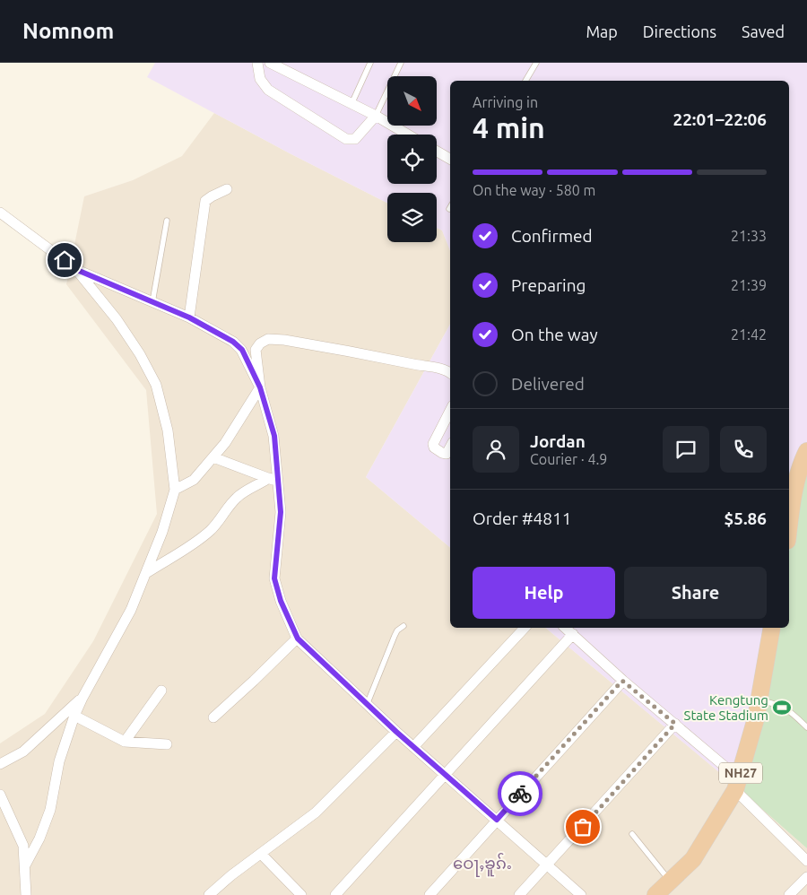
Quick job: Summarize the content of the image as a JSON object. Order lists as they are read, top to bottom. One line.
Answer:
{"streets":{"highway":["NH27"]},"districts":["ဝေႃႇၶူၵ်ႉ"],"places":{"sports":["Kengtung State Stadium"]},"north":"bottom right","page":{"header":"Nomnom","nav":["Map","Directions","Saved"],"heading":["4 min","Arriving in","22:01–22:06"],"panel":["Jordan","Courier · 4.9","Order #4811","$5.86"],"bar":"On the way · 580 m","list":[["Confirmed","21:33"],["Preparing","21:39"],["On the way","21:42"],"Delivered"],"buttons":["Help","Share"]}}
